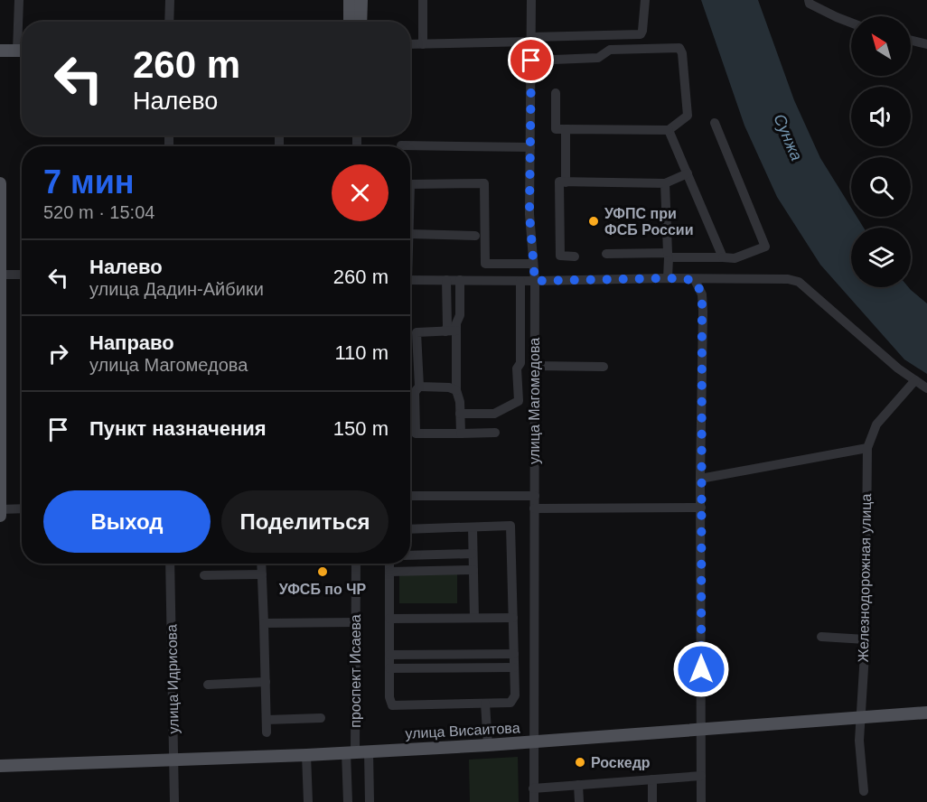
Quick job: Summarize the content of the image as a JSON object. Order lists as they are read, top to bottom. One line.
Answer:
{"streets":{"main road":["улица Висаитова"],"street":["улица Магомедова","Железнодорожная улица","проспект Исаева","улица Идрисова"]},"crossings":[["улица Магомедова","улица Висаитова"],["Железнодорожная улица","улица Висаитова"],["проспект Исаева","улица Висаитова"],["улица Идрисова","улица Висаитова"]],"water":["Сунжа"],"places":["УФПС при ФСБ России","УФСБ по ЧР","Роскедр"],"north":"top left","page":{"turn":["260 m","Налево"],"heading":["7 мин","520 m · 15:04"],"list":[{"name":"Налево","note":"улица Дадин-Айбики","value":"260 m"},{"name":"Направо","note":"улица Магомедова","value":"110 m"},{"name":"Пункт назначения","value":"150 m"}],"buttons":["Выход","Поделиться"]}}
